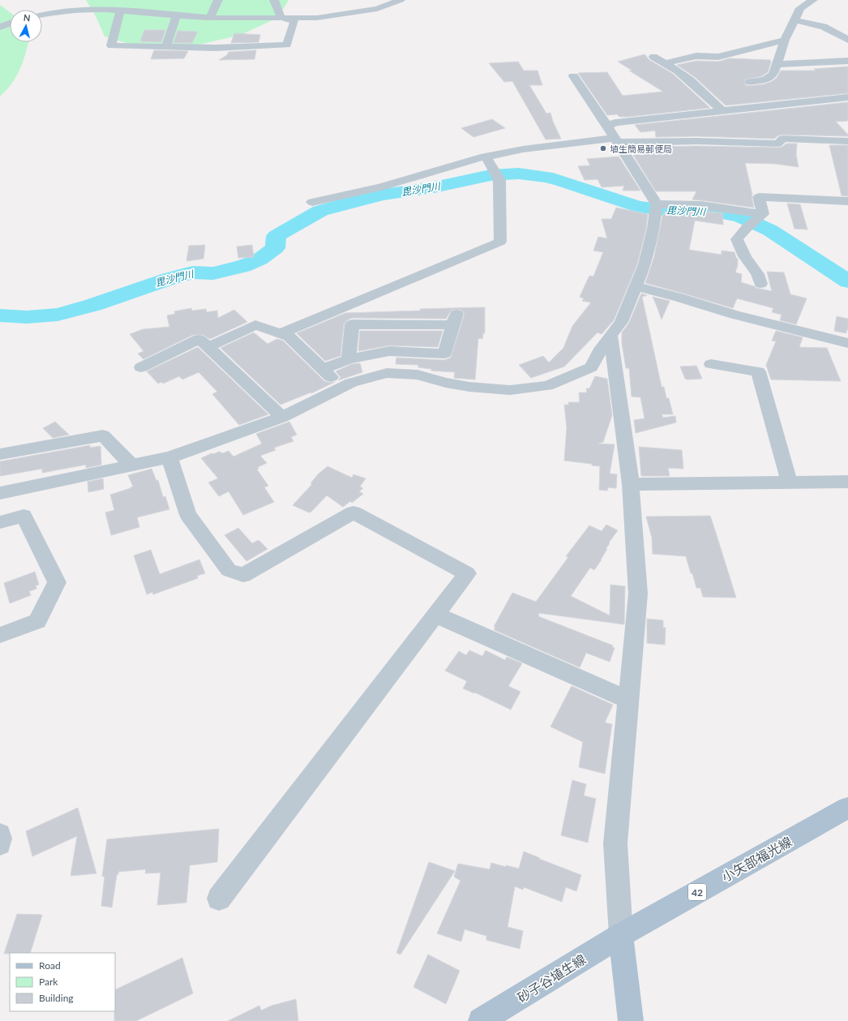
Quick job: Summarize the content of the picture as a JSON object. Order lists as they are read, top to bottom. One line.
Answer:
{"streets":{"main road":["小矢部福光線","42","砂子谷埴生線"]},"crossings":[["小矢部福光線","砂子谷埴生線"]],"water":["毘沙門川"],"places":["埴生簡易郵便局"],"legend":["Road","Park","Building"],"north":"top"}
